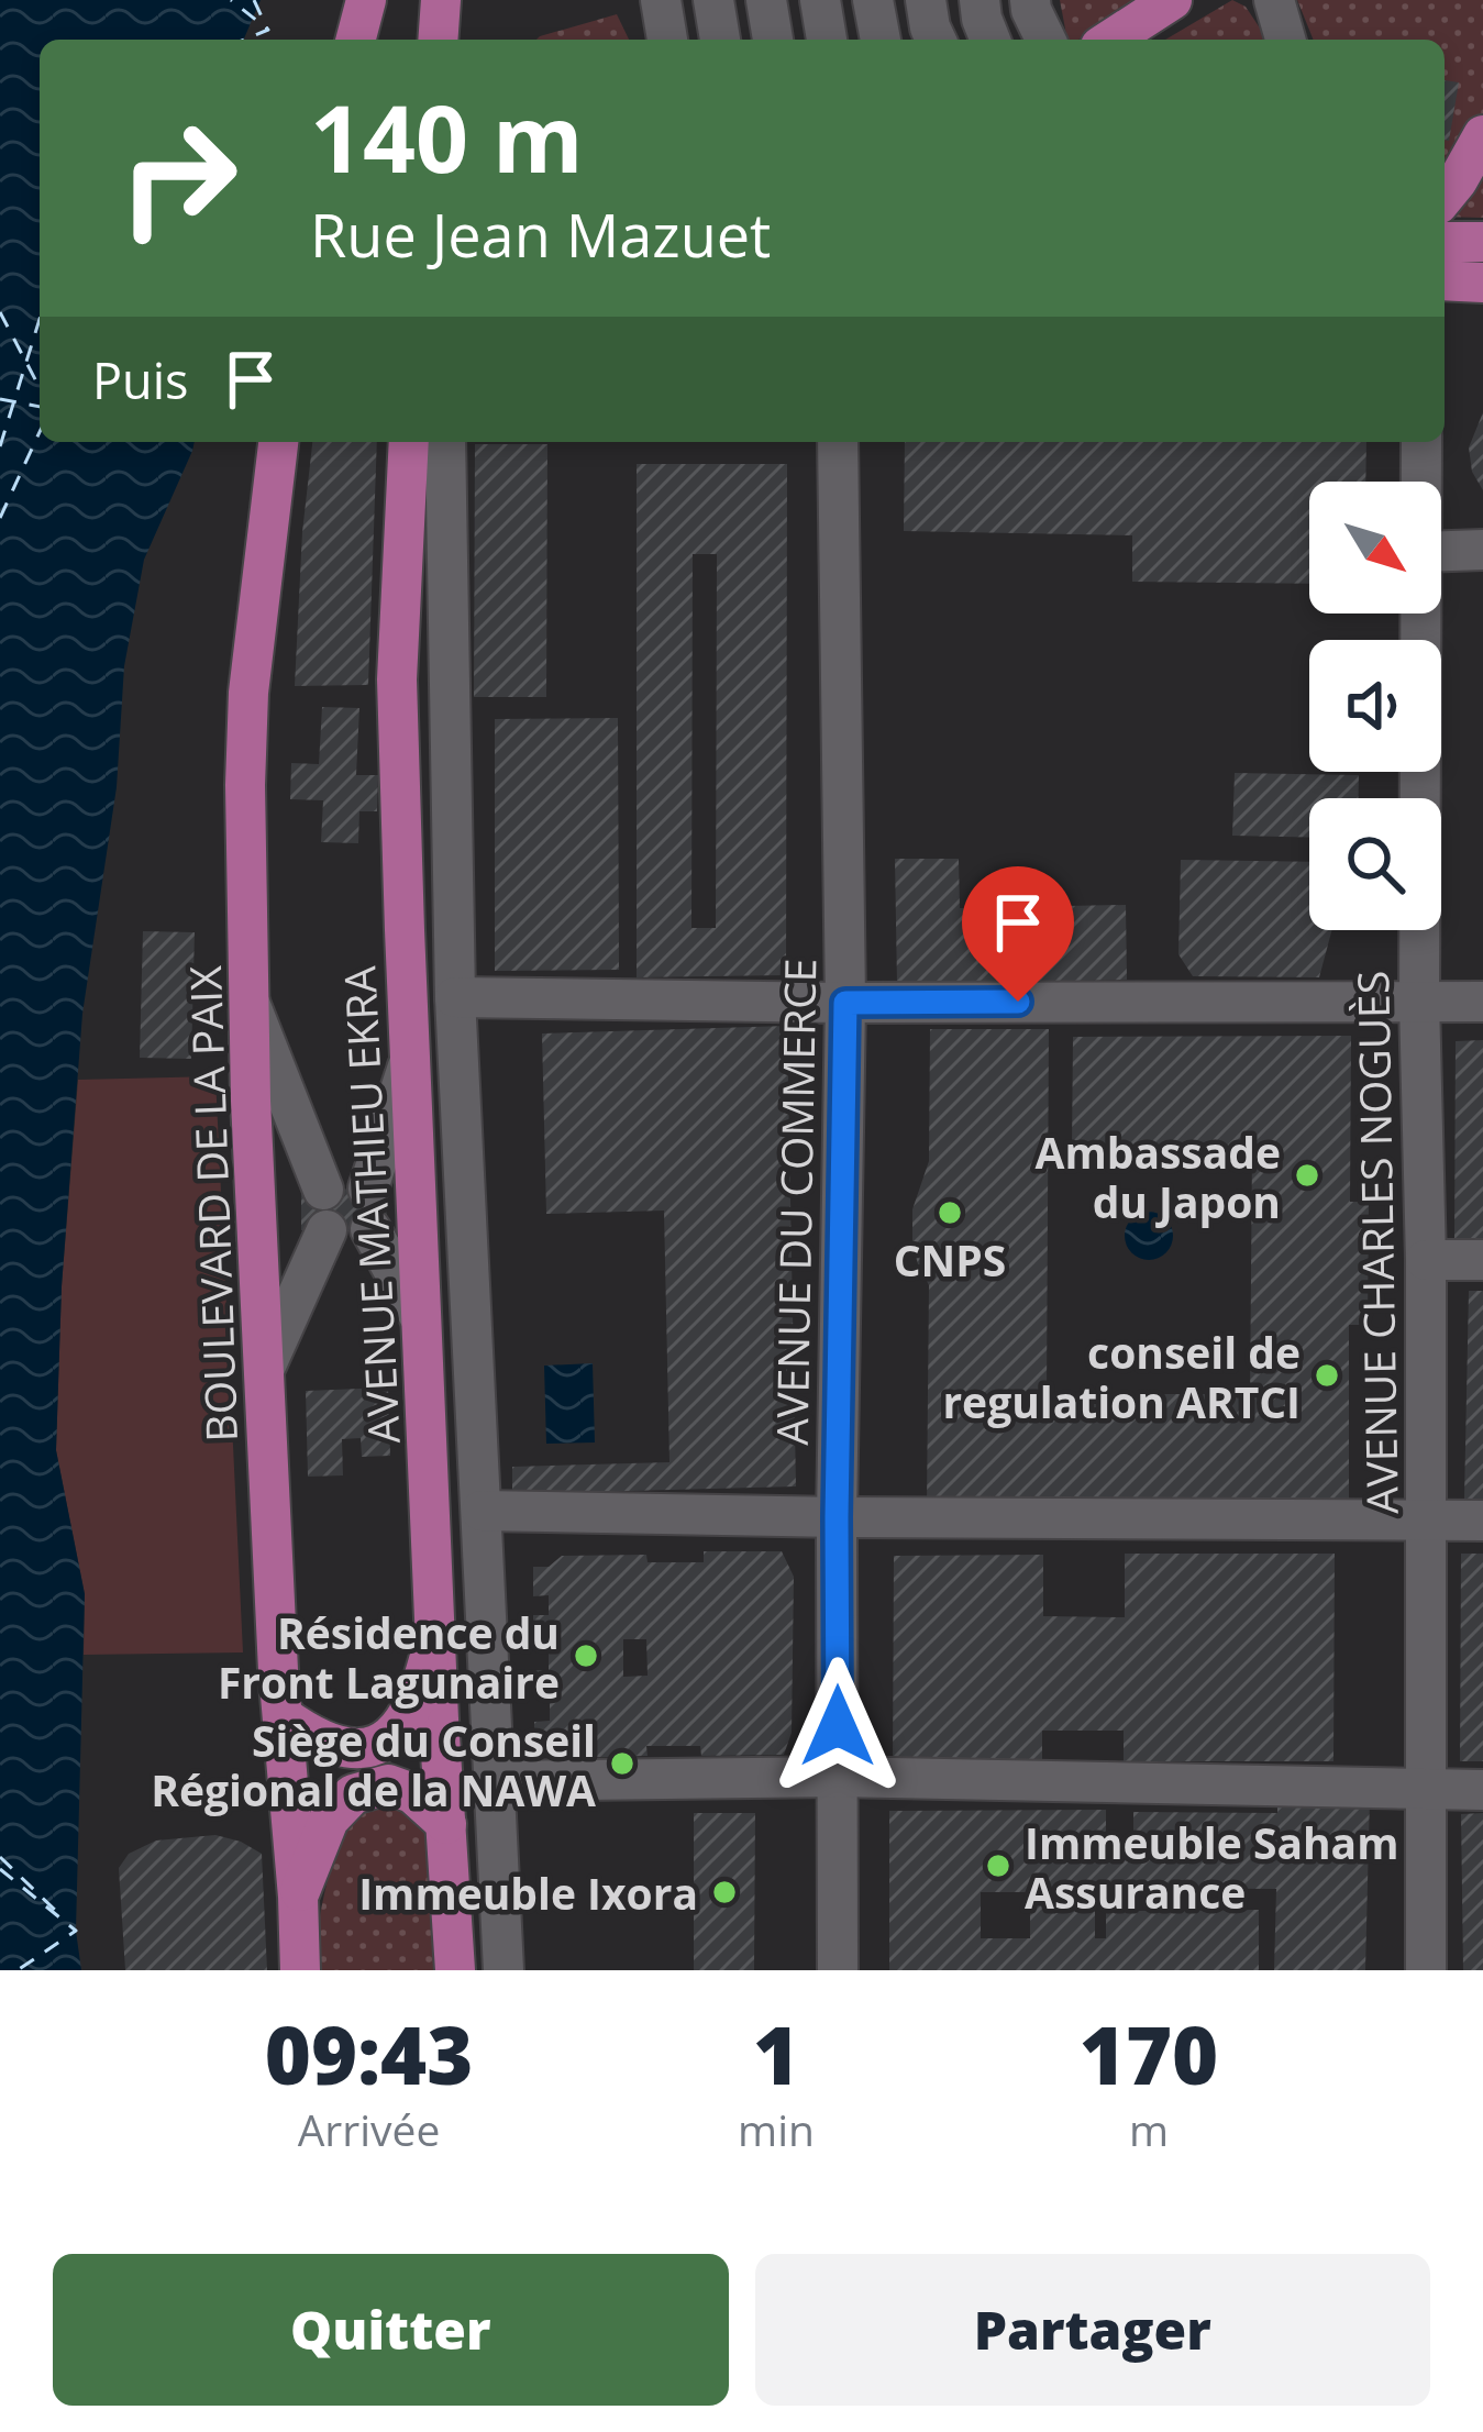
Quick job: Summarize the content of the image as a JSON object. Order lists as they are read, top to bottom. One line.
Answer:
{"streets":{"main road":["BOULEVARD DE LA PAIX","AVENUE MATHIEU EKRA"],"street":["AVENUE DU COMMERCE","AVENUE CHARLES NOGUÈS"]},"places":["Ambassade du Japon","CNPS","conseil de regulation ARTCI","Résidence du Front Lagunaire","Siège du Conseil Régional de la NAWA","Immeuble Saham Assurance","Immeuble Ixora"],"north":"bottom right","page":{"turn":["140 m","Rue Jean Mazuet"],"then":"Puis","eta":["09:43","Arrivée","1","min","170","m"],"buttons":["Quitter","Partager"]}}
